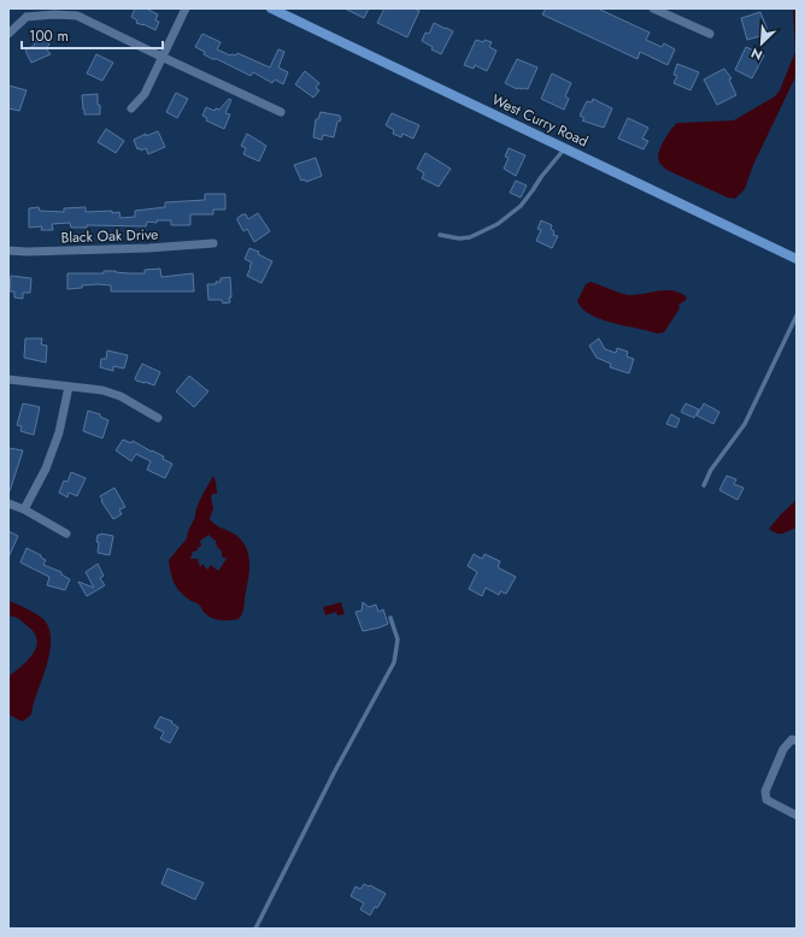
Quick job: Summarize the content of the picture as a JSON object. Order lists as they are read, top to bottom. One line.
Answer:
{"streets":{"street":["West Curry Road","Black Oak Drive"]},"scale_bar":"100 m","north":"bottom left"}
